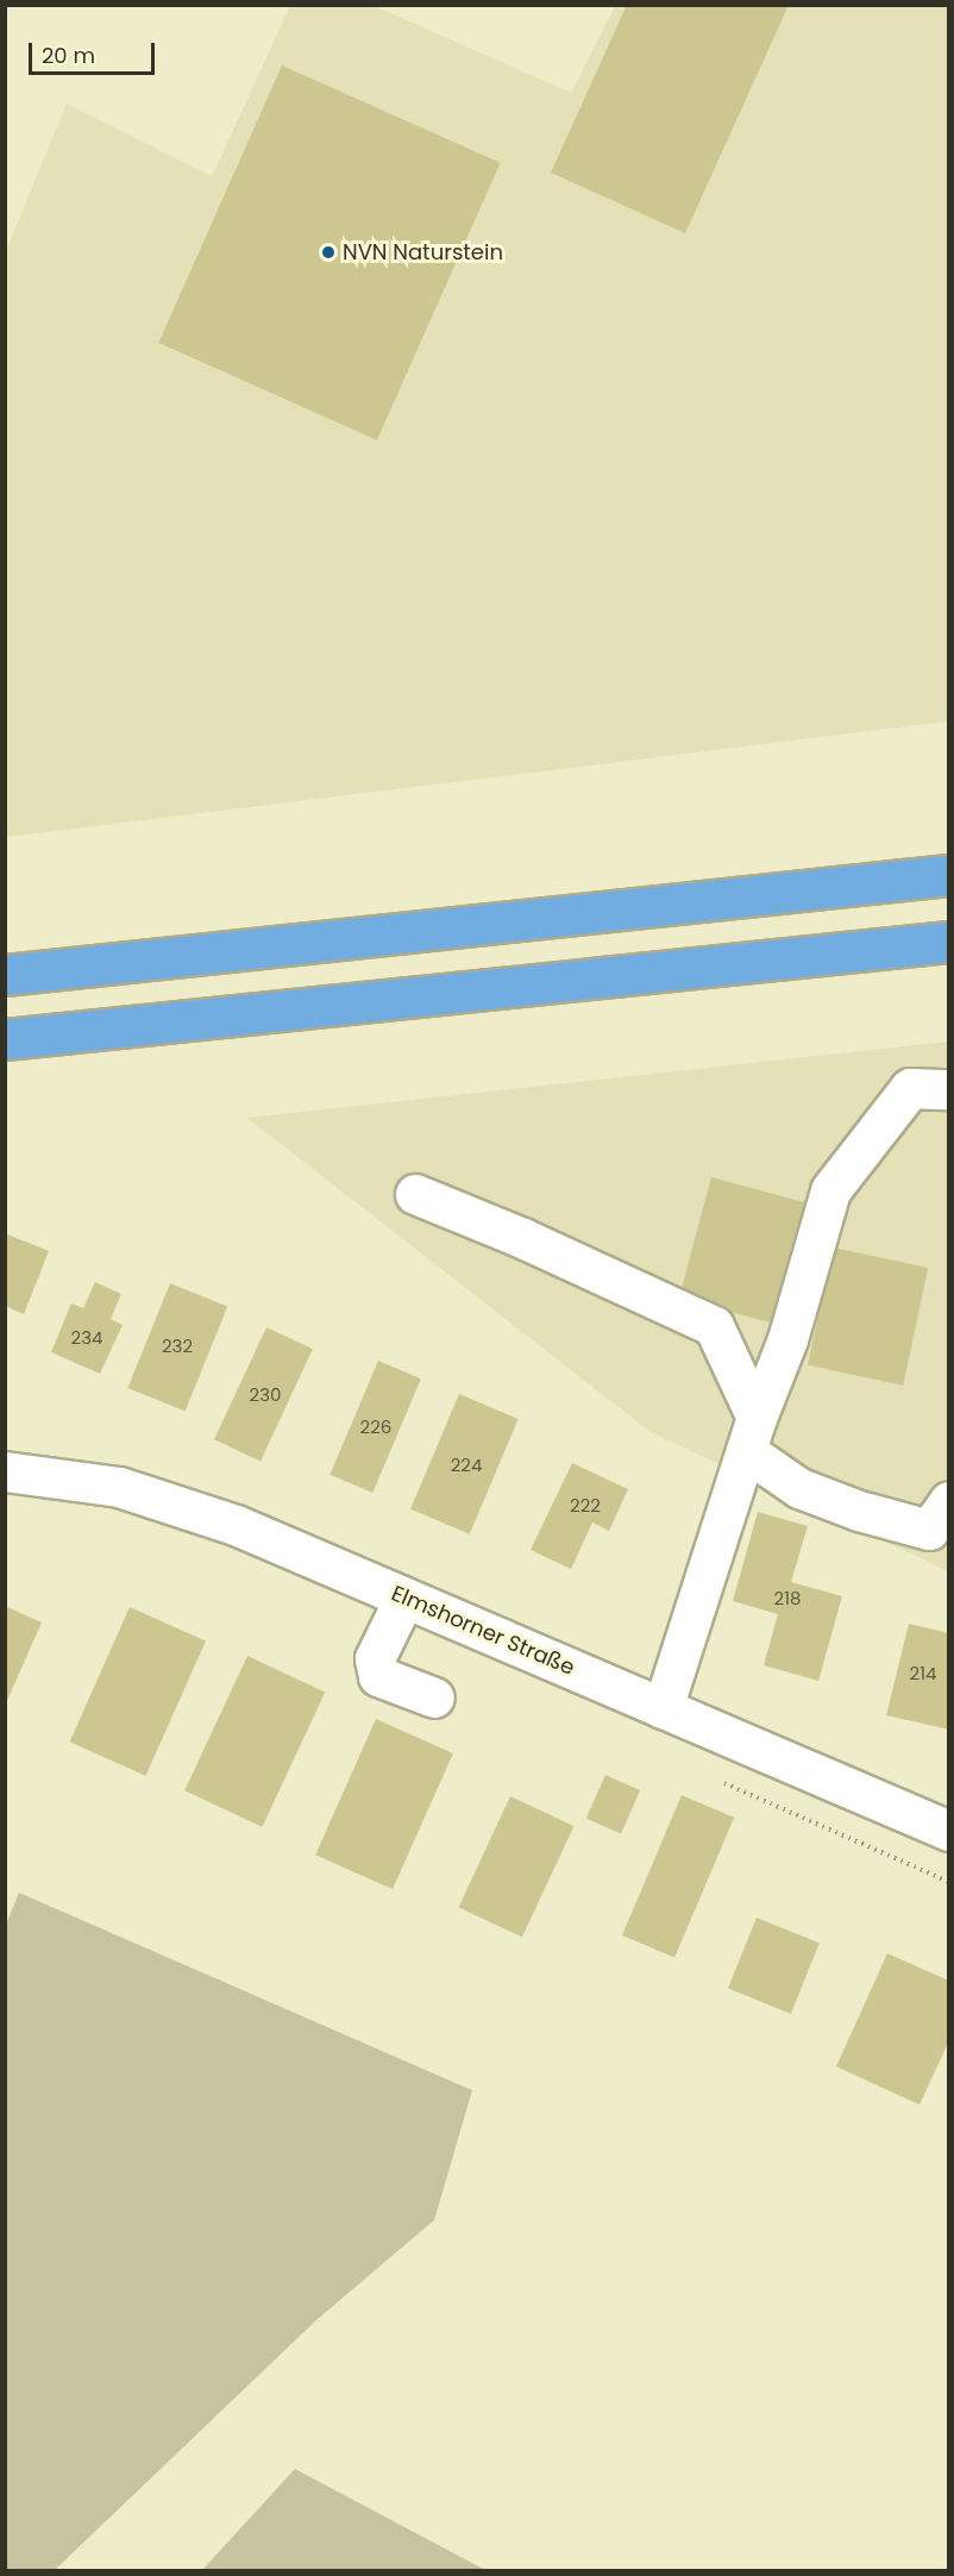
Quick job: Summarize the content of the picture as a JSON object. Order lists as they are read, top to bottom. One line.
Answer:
{"streets":{"street":["Elmshorner Straße"]},"places":["NVN Naturstein"],"house_numbers":["234","232","230","226","224","222","218","214"],"scale_bar":"20 m"}
